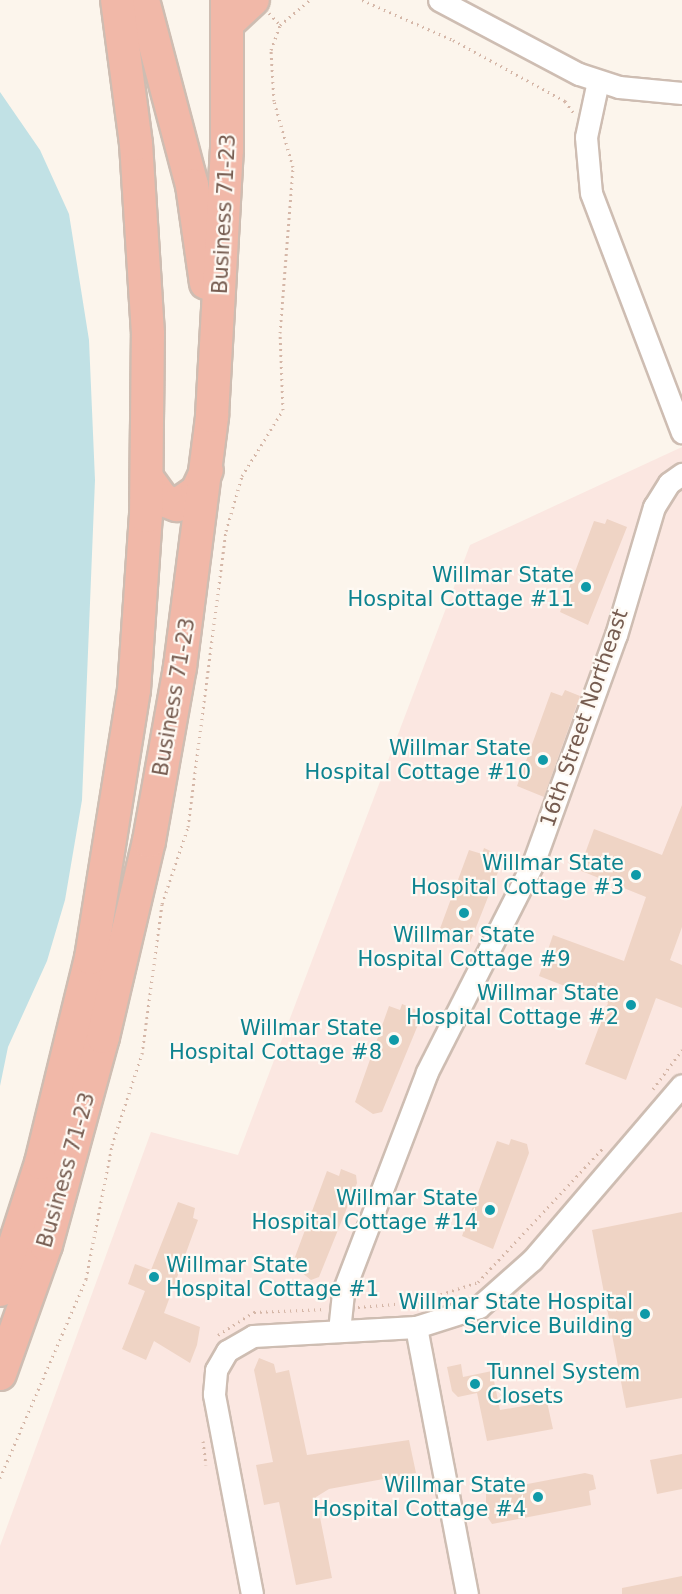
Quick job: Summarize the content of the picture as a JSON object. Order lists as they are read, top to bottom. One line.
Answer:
{"streets":{"highway":["Business 71-23"],"street":["16th Street Northeast"]},"places":["Willmar State Hospital Cottage #11","Willmar State Hospital Cottage #10","Willmar State Hospital Cottage #3","Willmar State Hospital Cottage #9","Willmar State Hospital Cottage #2","Willmar State Hospital Cottage #8","Willmar State Hospital Cottage #14","Willmar State Hospital Cottage #1","Willmar State Hospital Service Building","Tunnel System Closets","Willmar State Hospital Cottage #4"]}
